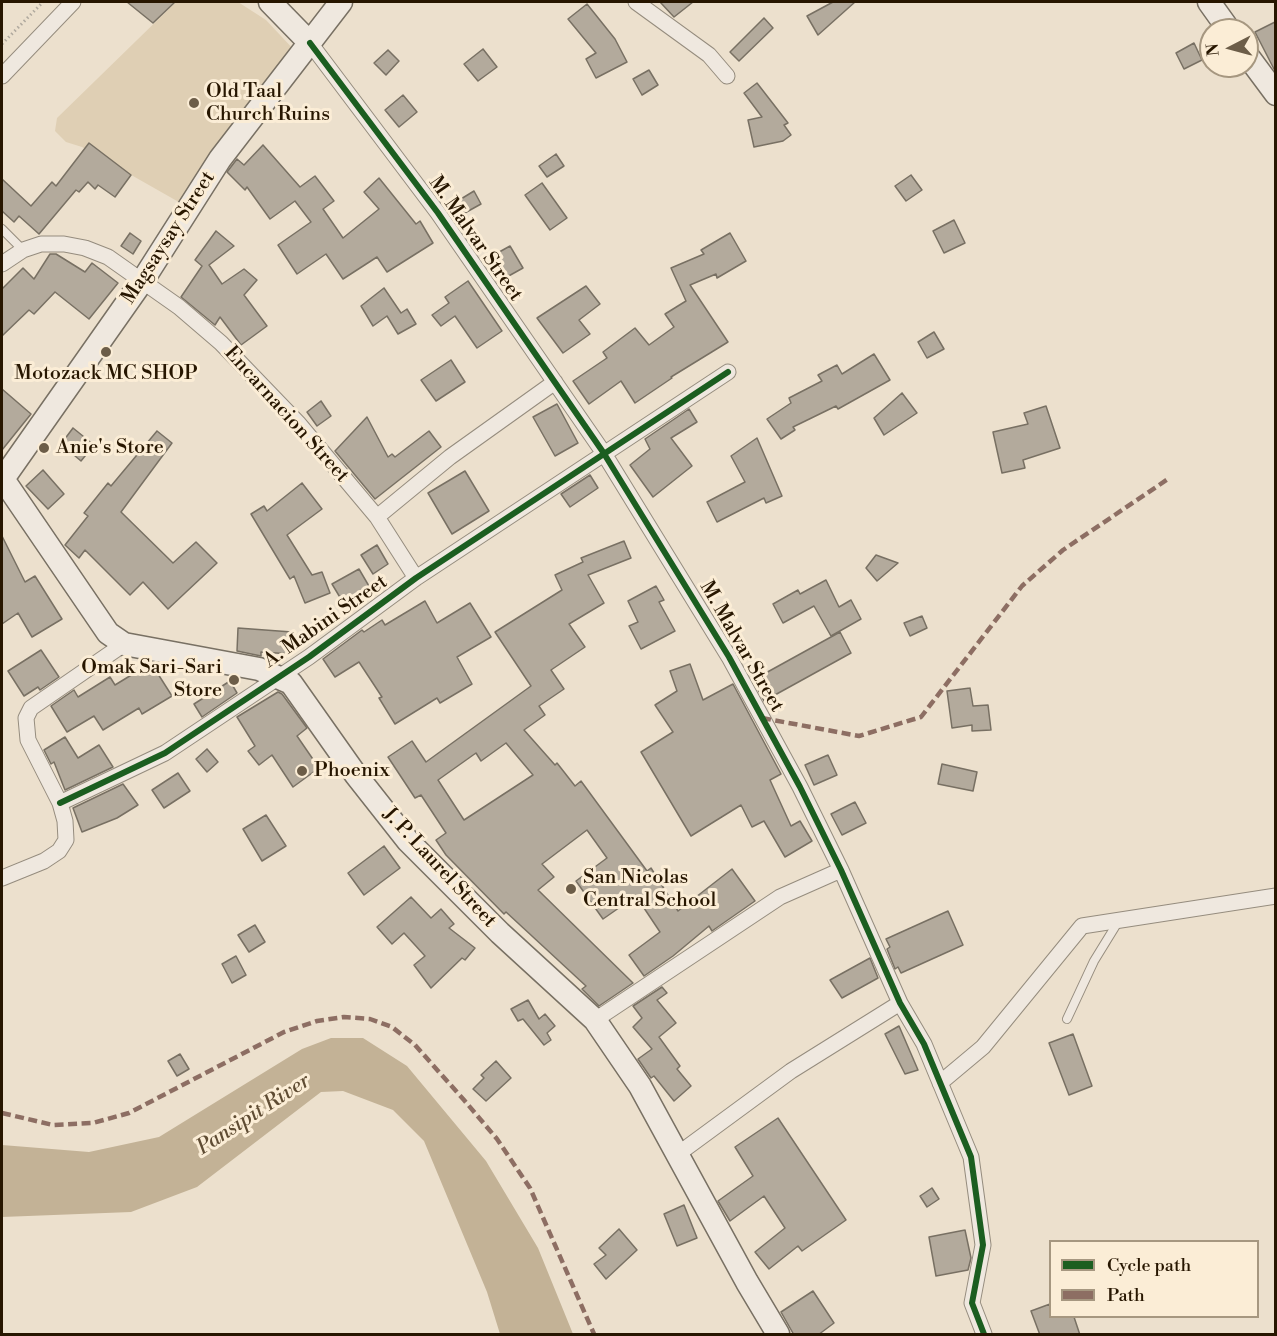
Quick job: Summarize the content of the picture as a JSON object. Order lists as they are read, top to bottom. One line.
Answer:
{"streets":{"main road":["Magsaysay Street","M. Malvar Street","J. P. Laurel Street"],"street":["Encarnacion Street","A. Mabini Street"]},"crossings":[["Magsaysay Street","M. Malvar Street"],["Magsaysay Street","Encarnacion Street"],["Magsaysay Street","J. P. Laurel Street"],["M. Malvar Street","A. Mabini Street"],["Encarnacion Street","A. Mabini Street"],["A. Mabini Street","J. P. Laurel Street"]],"water":["Pansipit River"],"places":["Old Taal Church Ruins","Motozack MC SHOP","Anie's Store","Omak Sari-Sari Store","Phoenix","San Nicolas Central School"],"legend":["Cycle path","Path"],"north":"left"}
